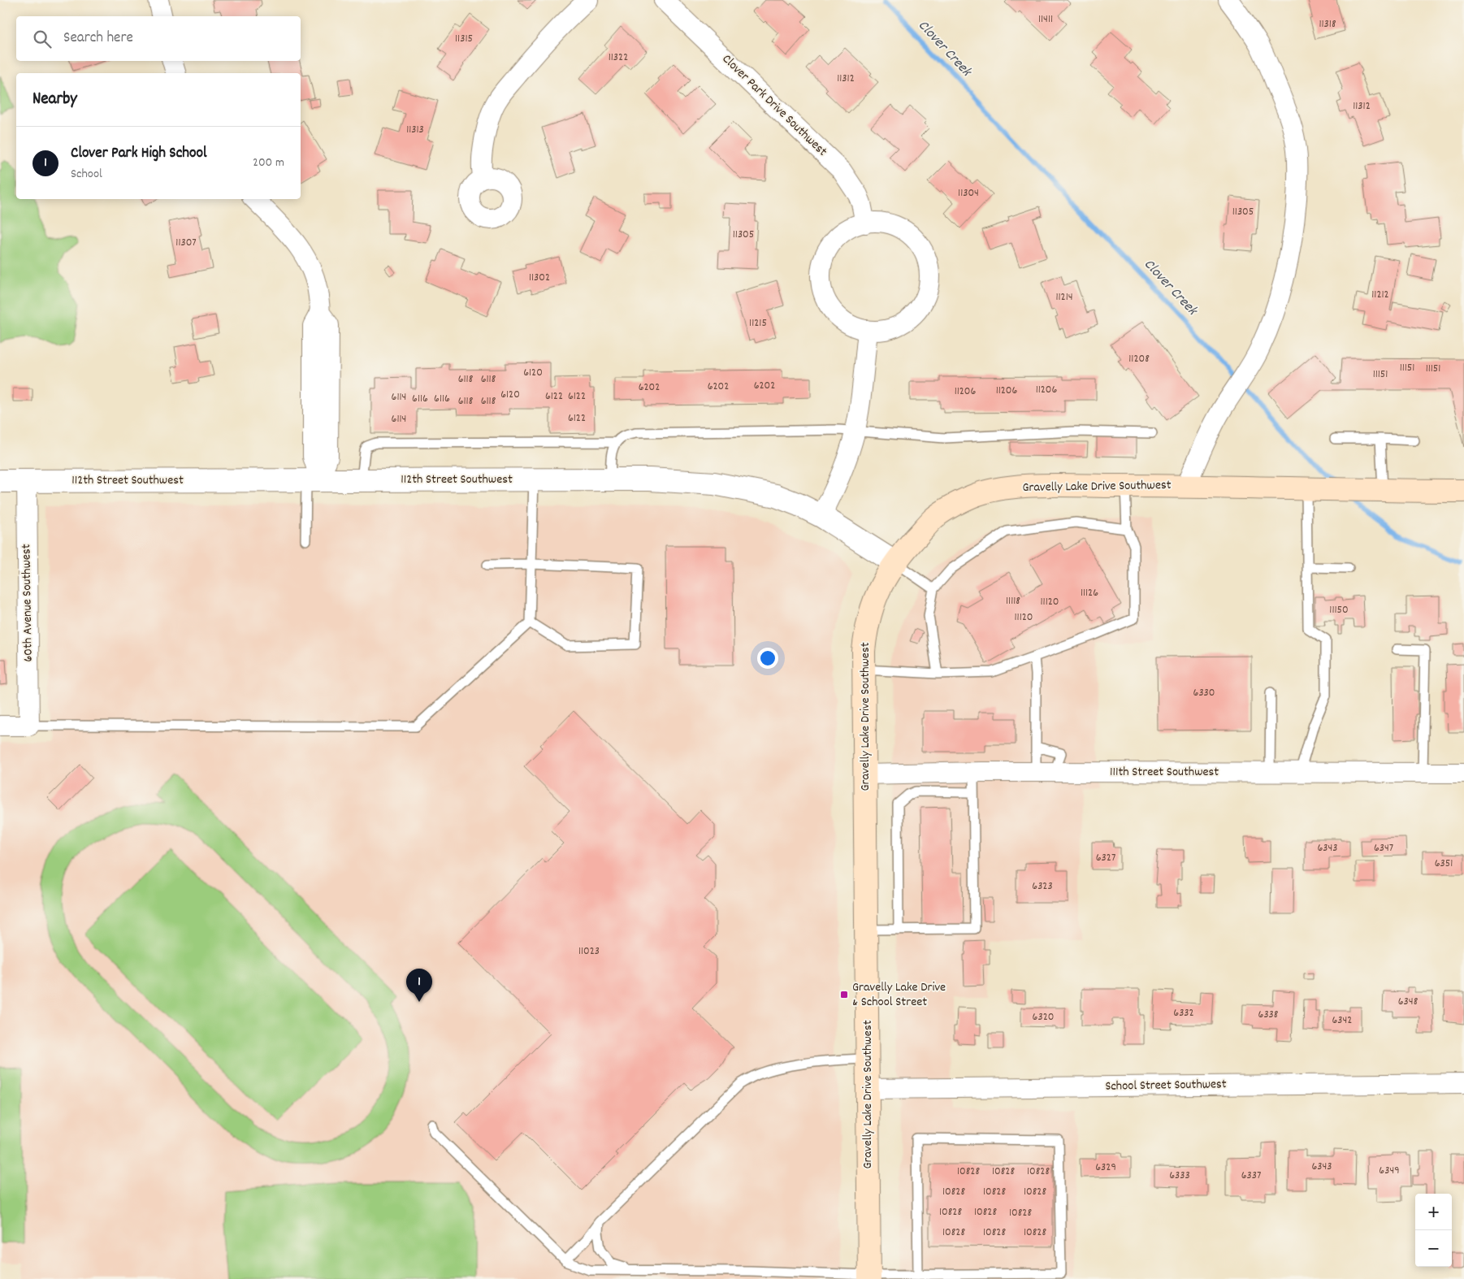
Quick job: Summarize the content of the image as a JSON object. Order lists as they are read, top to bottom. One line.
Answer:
{"streets":{"main road":["Gravelly Lake Drive Southwest"],"street":["Clover Park Drive Southwest","112th Street Southwest","60th Avenue Southwest","111th Street Southwest","School Street Southwest"]},"crossings":[["112th Street Southwest","Gravelly Lake Drive Southwest"],["112th Street Southwest","60th Avenue Southwest"],["Gravelly Lake Drive Southwest","111th Street Southwest"],["Gravelly Lake Drive Southwest","School Street Southwest"]],"water":["Clover Creek"],"places":{"transit":["Gravelly Lake Drive & School Street"]},"house_numbers":["11411","11318","11315","11322","11312","11312","11313","11304","11305","11305","11307","11302","11212","11214","11215","11208","11151","11151","6120","11151","6118","6118","6202","6202","6202","11206","11206","11206","6120","6122","6122","6114","6116","6116","6118","6118","6122","6114","11126","11118","11120","11150","11120","6330","6343","6347","6327","6351","6323","11023","6348","6332","6338","6320","6342","6343","6329","6349","10828","10828","10828","6333","6337","10828","10828","10828","10828","10828","10828","10828","10828","10828"],"page":{"search":"Search here","heading":"Nearby","list":[{"mark":"1","name":"Clover Park High School","note":"School","value":"200 m"}],"pins":"1","map_buttons":["+","−"]}}
